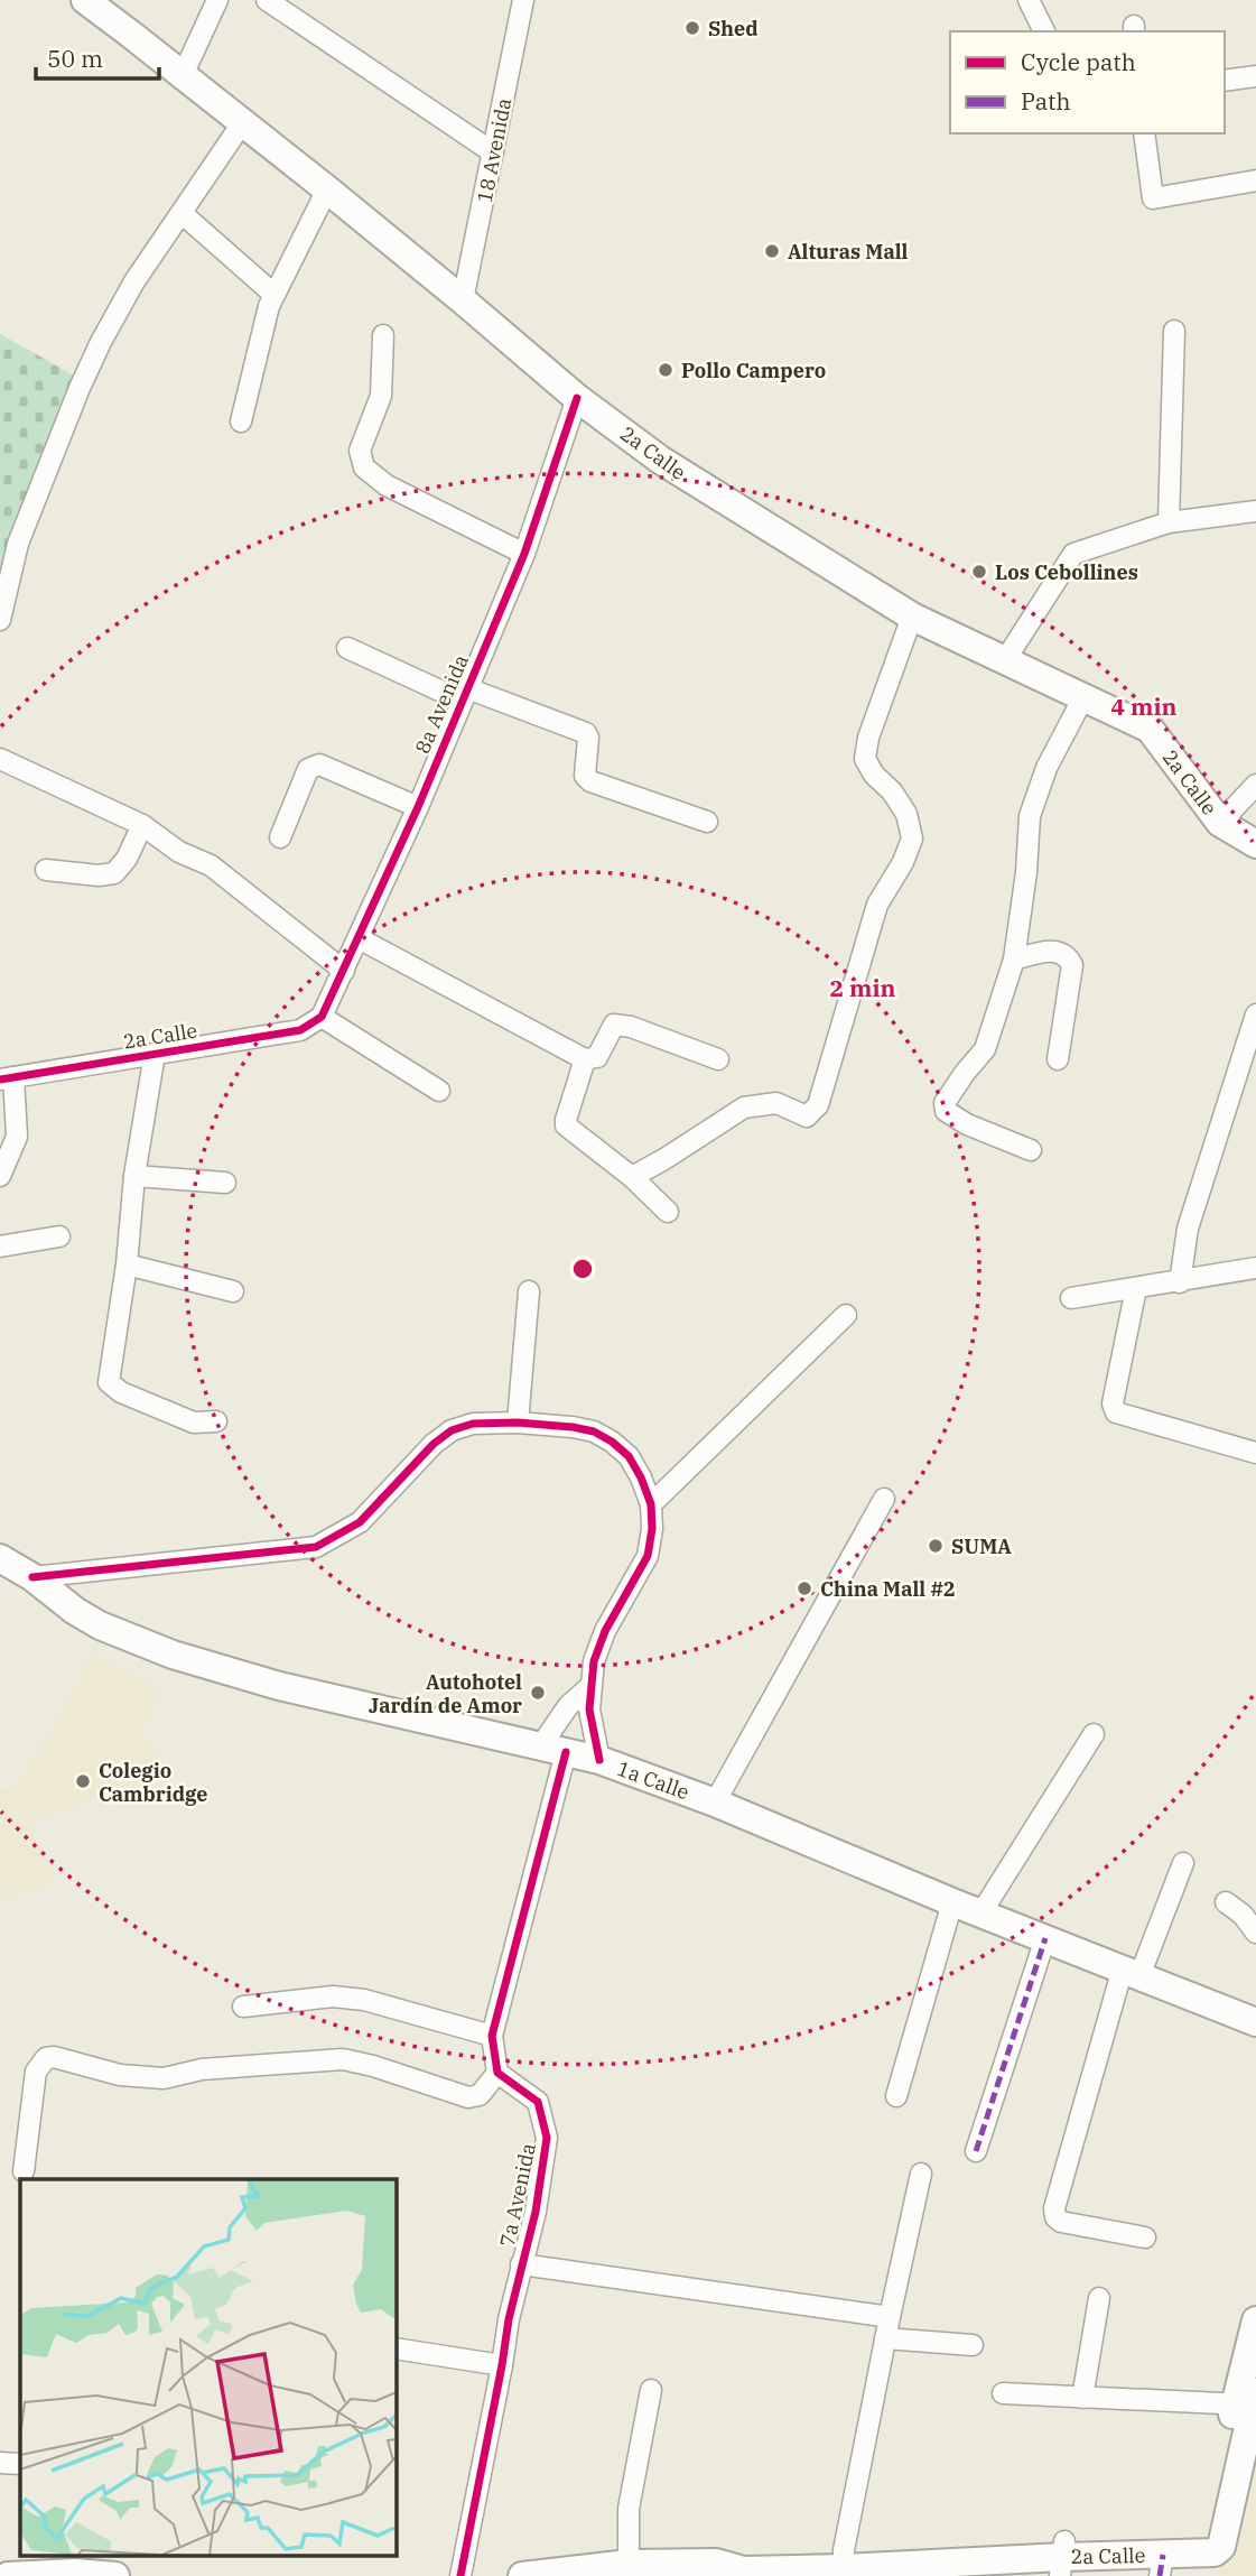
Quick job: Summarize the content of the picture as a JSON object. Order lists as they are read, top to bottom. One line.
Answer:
{"streets":{"main road":["2a Calle","1a Calle"],"street":["18 Avenida","8a Avenida","7a Avenida"]},"crossings":[["18 Avenida","2a Calle"],["2a Calle","8a Avenida"]],"places":["Shed","Alturas Mall","Pollo Campero","Los Cebollines","SUMA","China Mall #2","Autohotel Jardín de Amor","Colegio Cambridge"],"legend":["Cycle path","Path"],"scale_bar":"50 m","rings":["4 min","2 min"]}
